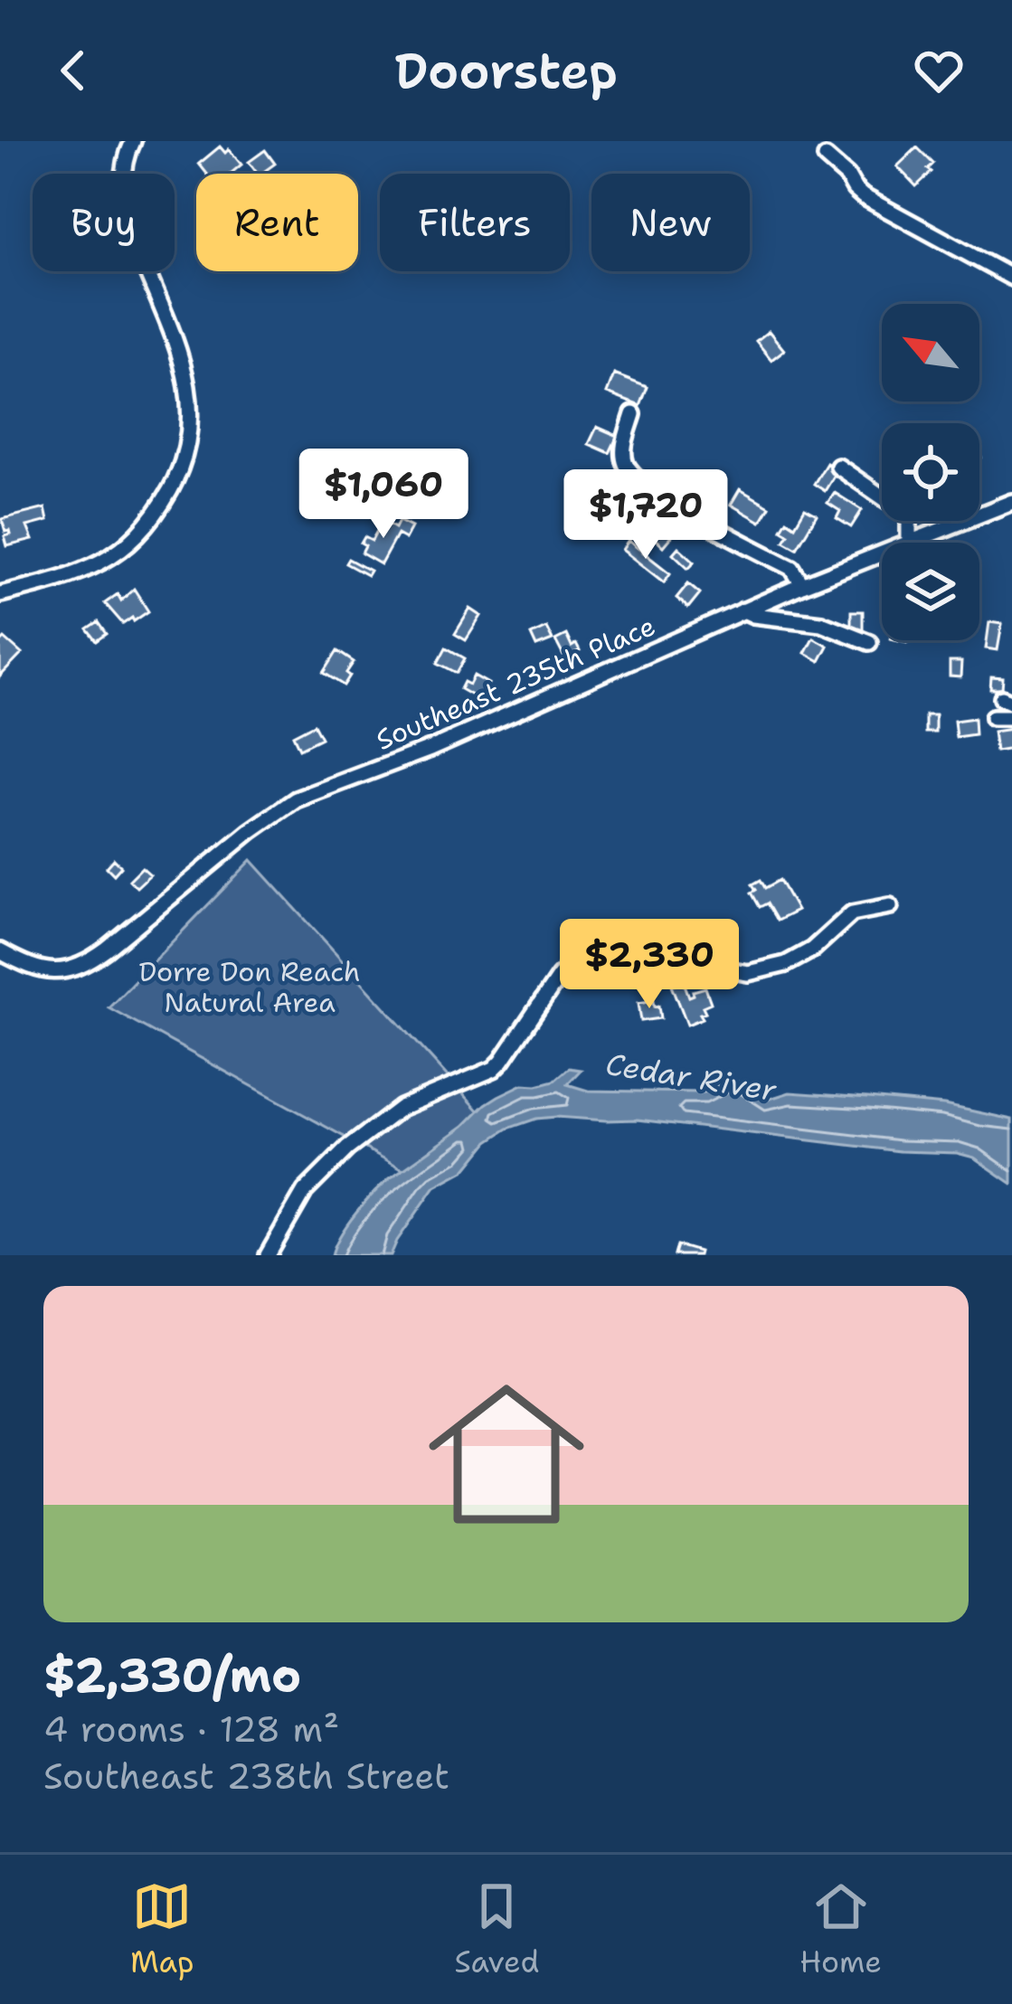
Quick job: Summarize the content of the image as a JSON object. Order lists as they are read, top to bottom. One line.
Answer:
{"streets":{"street":["Southeast 235th Place"]},"water":["Cedar River"],"parks":["Dorre Don Reach Natural Area"],"north":"top left","page":{"header":"Doorstep","chip":["Buy","Rent","Filters","New"],"price":["$1,060","$1,720","$2,330"],"list":[{"name":"$2,330/mo","note":"4 rooms · 128 m² · Southeast 238th Street"}],"tabs":["Map","Saved","Home"]}}
